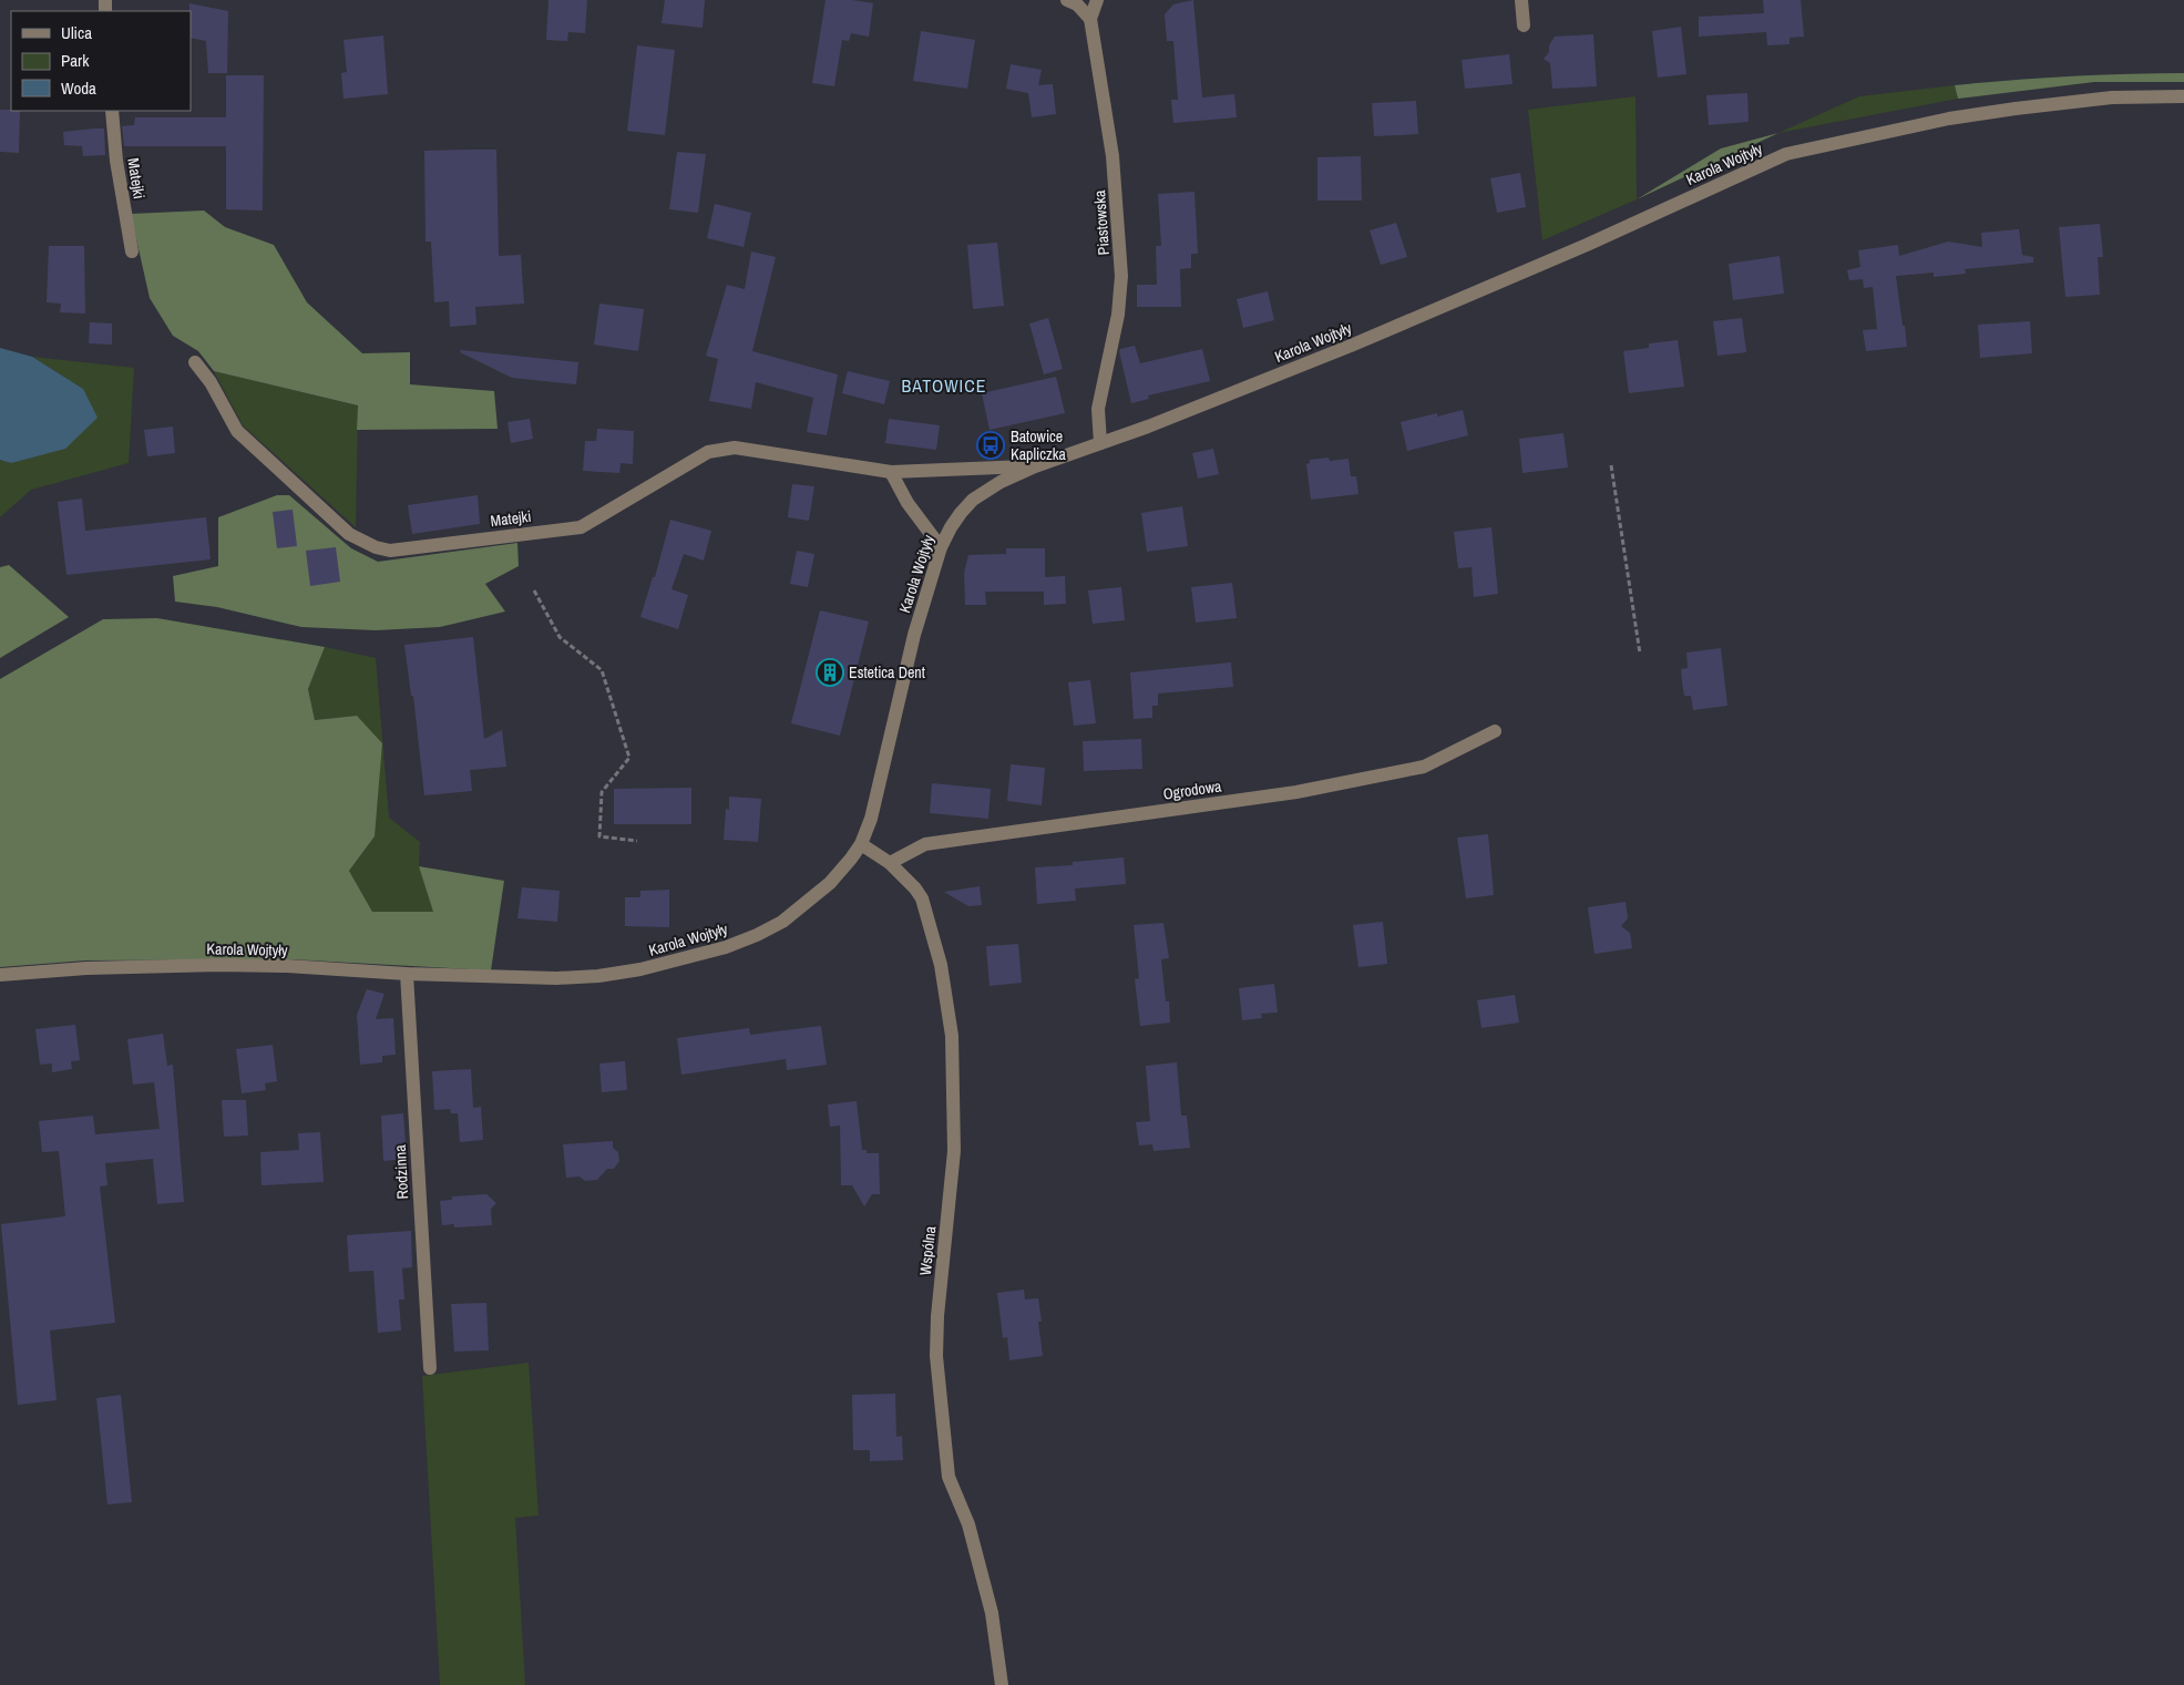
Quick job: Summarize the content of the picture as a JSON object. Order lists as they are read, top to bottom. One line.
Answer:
{"streets":{"street":["Karola Wojtyły","Matejki","Piastowska","Ogrodowa","Rodzinna","Wspólna"]},"crossings":[["Karola Wojtyły","Matejki"],["Karola Wojtyły","Piastowska"],["Karola Wojtyły","Rodzinna"],["Karola Wojtyły","Wspólna"],["Ogrodowa","Wspólna"]],"districts":["BATOWICE"],"places":{"bus stop":["Batowice Kapliczka"],"building":["Estetica Dent"]},"legend":["Ulica","Park","Woda"]}
